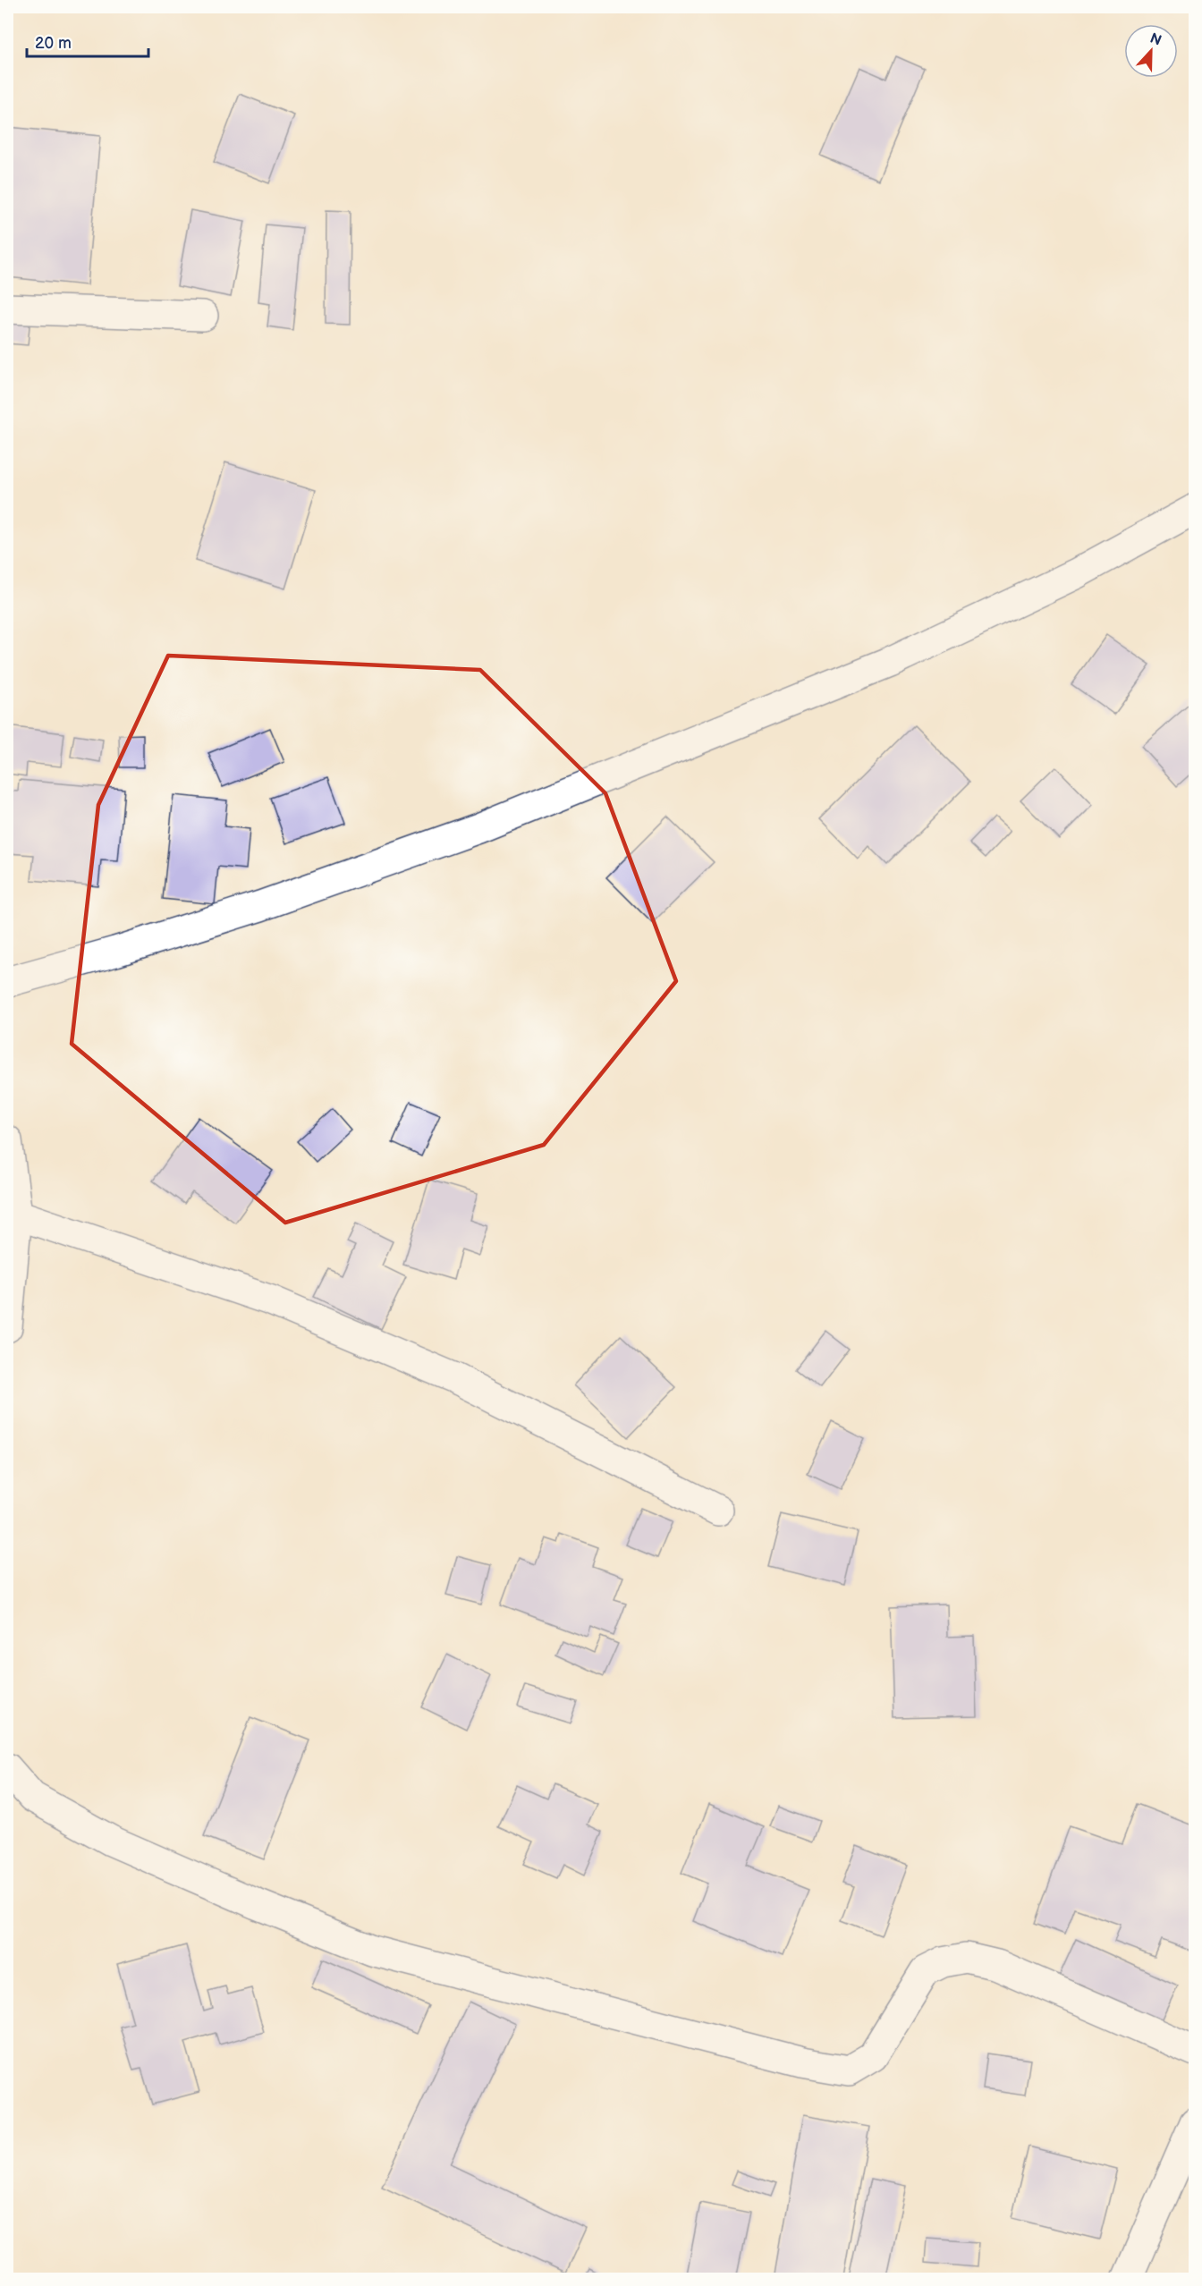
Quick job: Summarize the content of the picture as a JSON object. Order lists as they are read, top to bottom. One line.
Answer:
{"scale_bar":"20 m","north":"top"}
